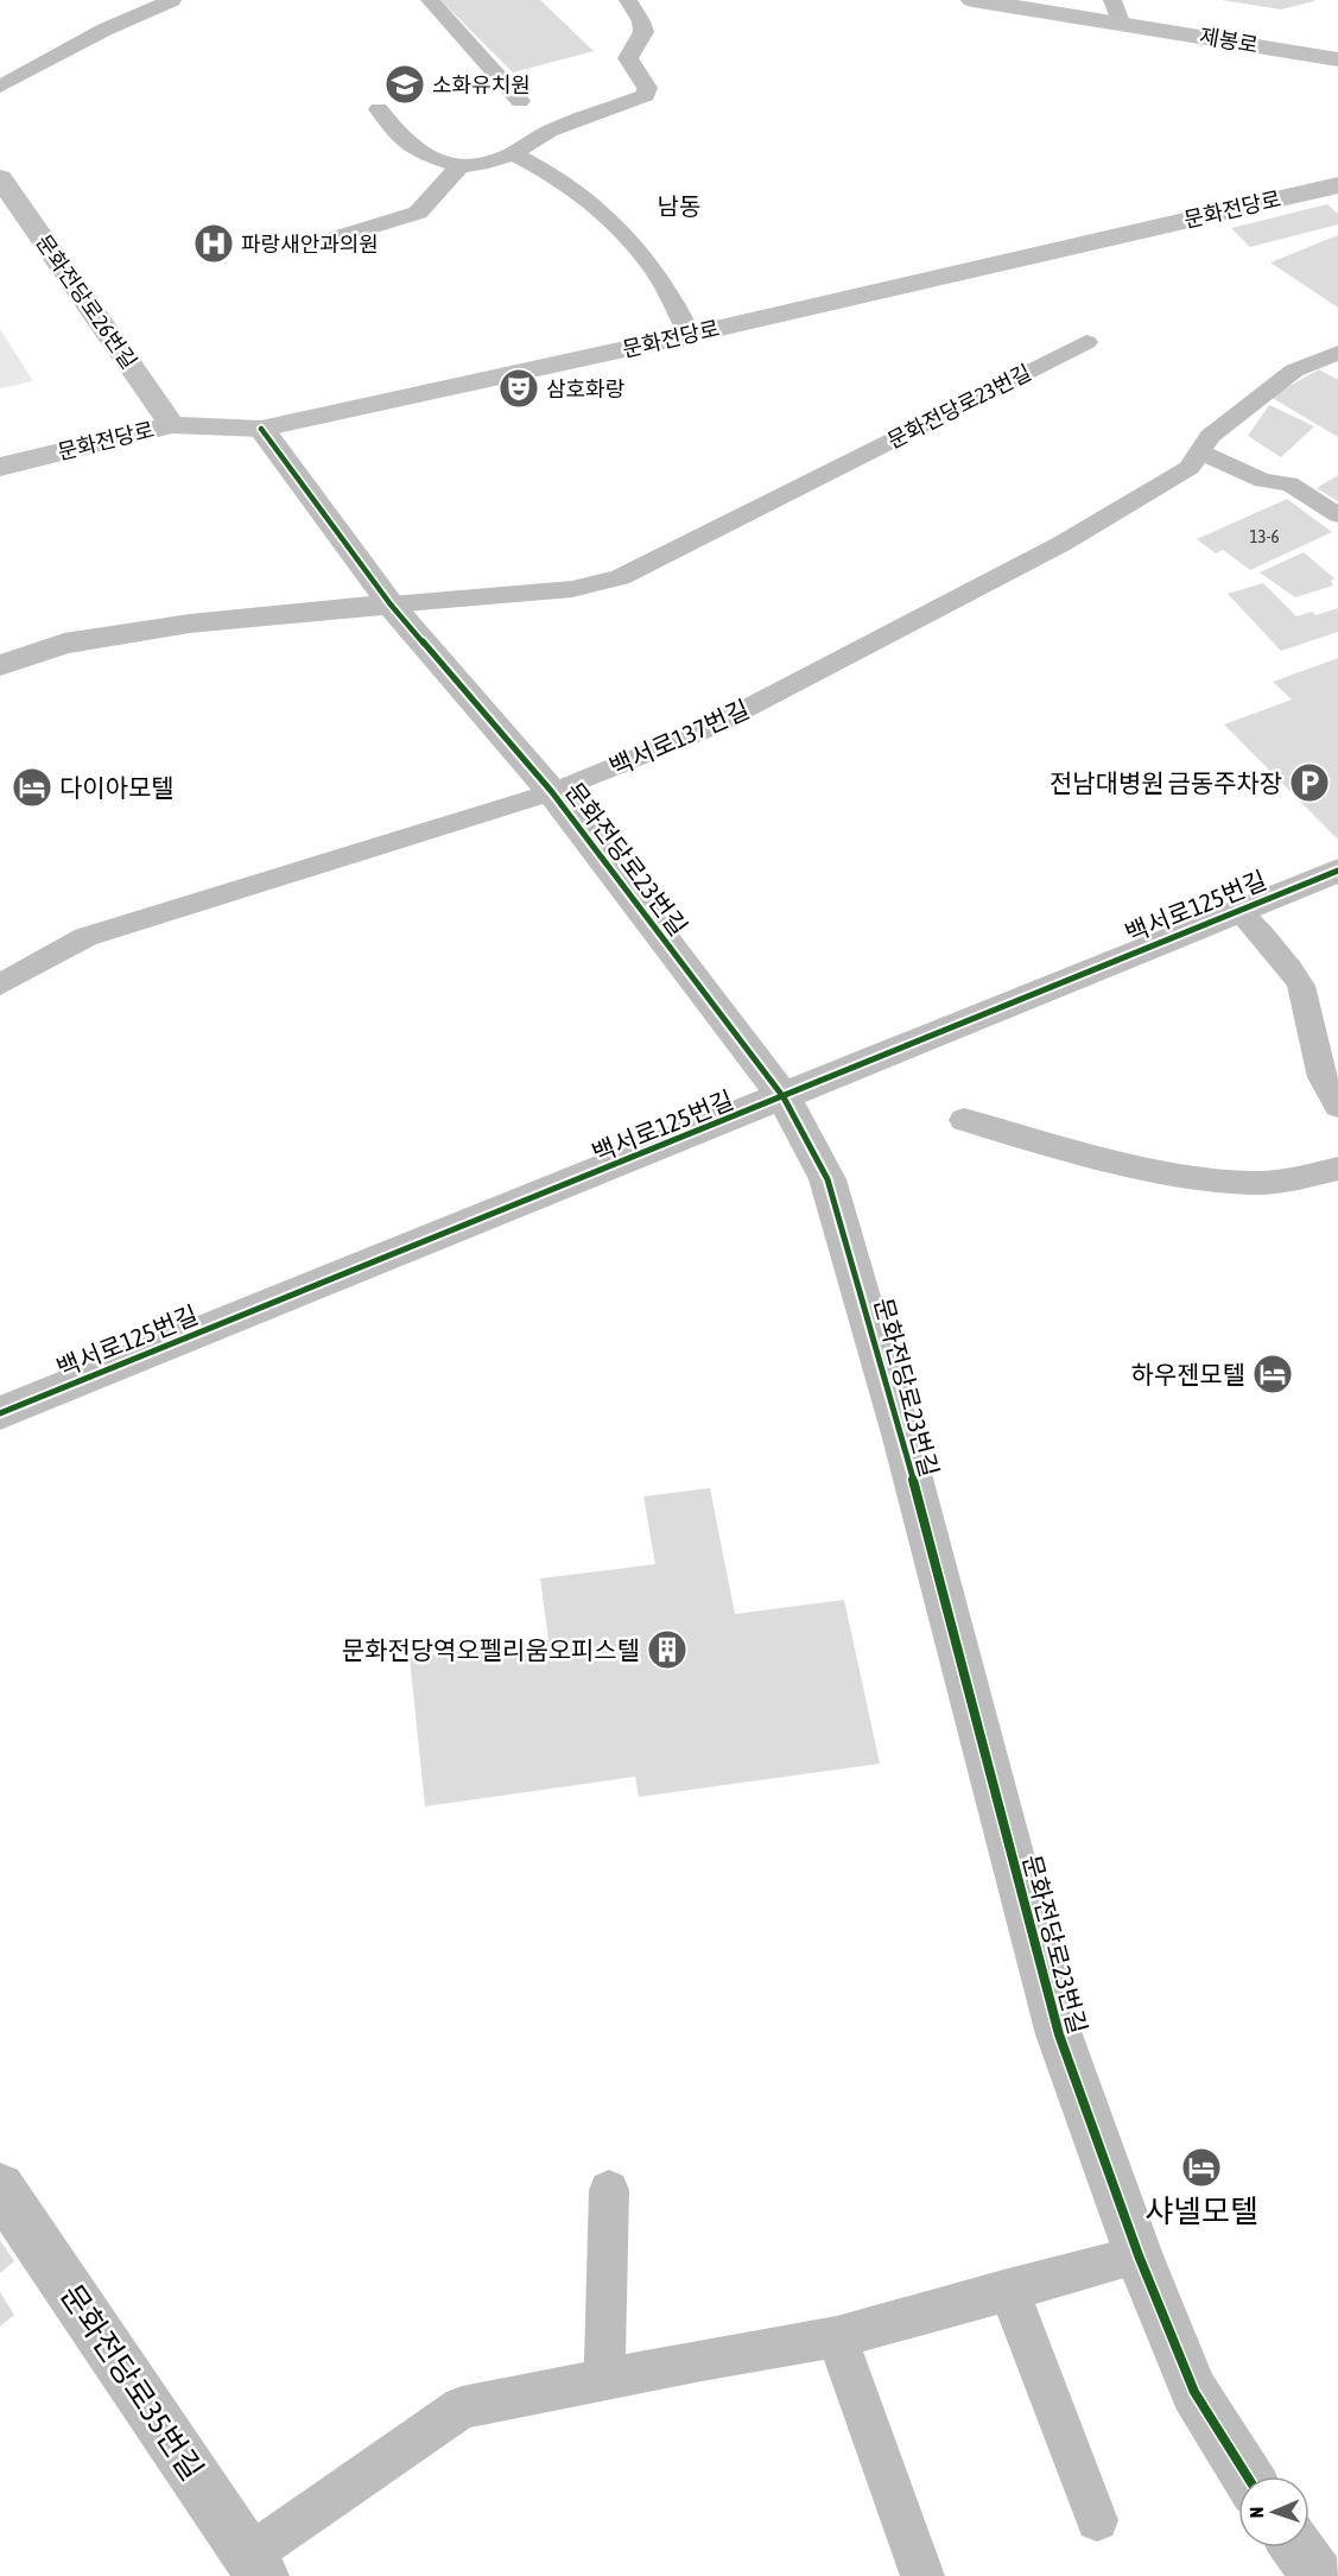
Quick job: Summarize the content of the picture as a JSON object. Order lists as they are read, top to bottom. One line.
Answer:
{"streets":{"street":["제봉로","문화전당로","문화전당로26번길","문화전당로23번길","백서로125번길","문화전당로35번길"],"lane":["백서로137번길"]},"crossings":[["문화전당로","문화전당로26번길"],["문화전당로","문화전당로23번길"],["문화전당로23번길","백서로137번길"],["문화전당로23번길","백서로125번길"]],"districts":["남동"],"places":{"school or university":["소화유치원"],"hospital":["파랑새안과의원"],"theatre":["삼호화랑"],"parking":["전남대병원 금동주차장"],"hotel":["다이아모텔","하우젠모텔","샤넬모텔"],"building":["문화전당역오펠리움오피스텔"]},"house_numbers":["13-6"],"north":"left"}
